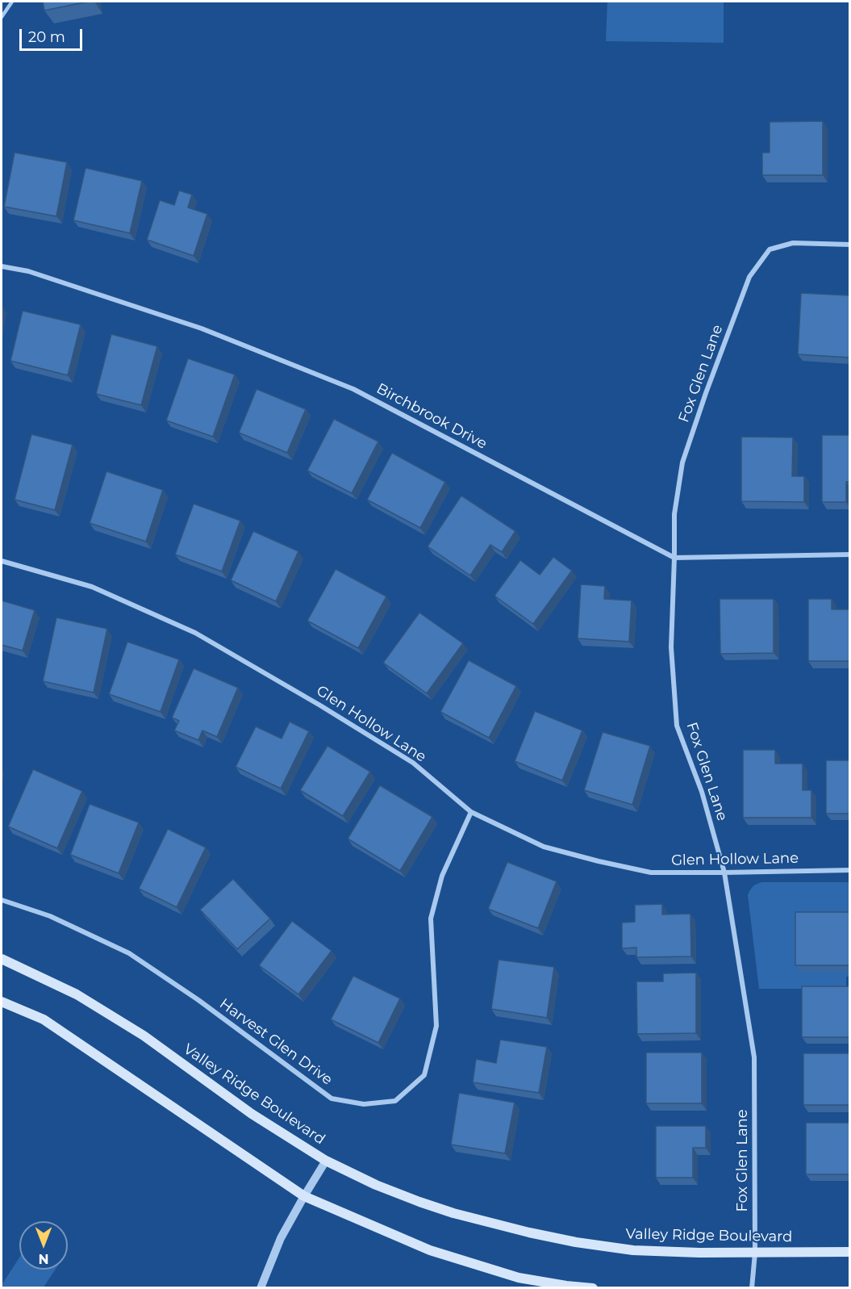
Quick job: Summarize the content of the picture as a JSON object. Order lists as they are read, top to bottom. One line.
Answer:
{"streets":{"main road":["Valley Ridge Boulevard"],"street":["Fox Glen Lane","Birchbrook Drive","Glen Hollow Lane","Harvest Glen Drive"]},"crossings":[["Fox Glen Lane","Birchbrook Drive"],["Fox Glen Lane","Glen Hollow Lane"],["Fox Glen Lane","Valley Ridge Boulevard"],["Glen Hollow Lane","Harvest Glen Drive"]],"scale_bar":"20 m","north":"bottom"}
